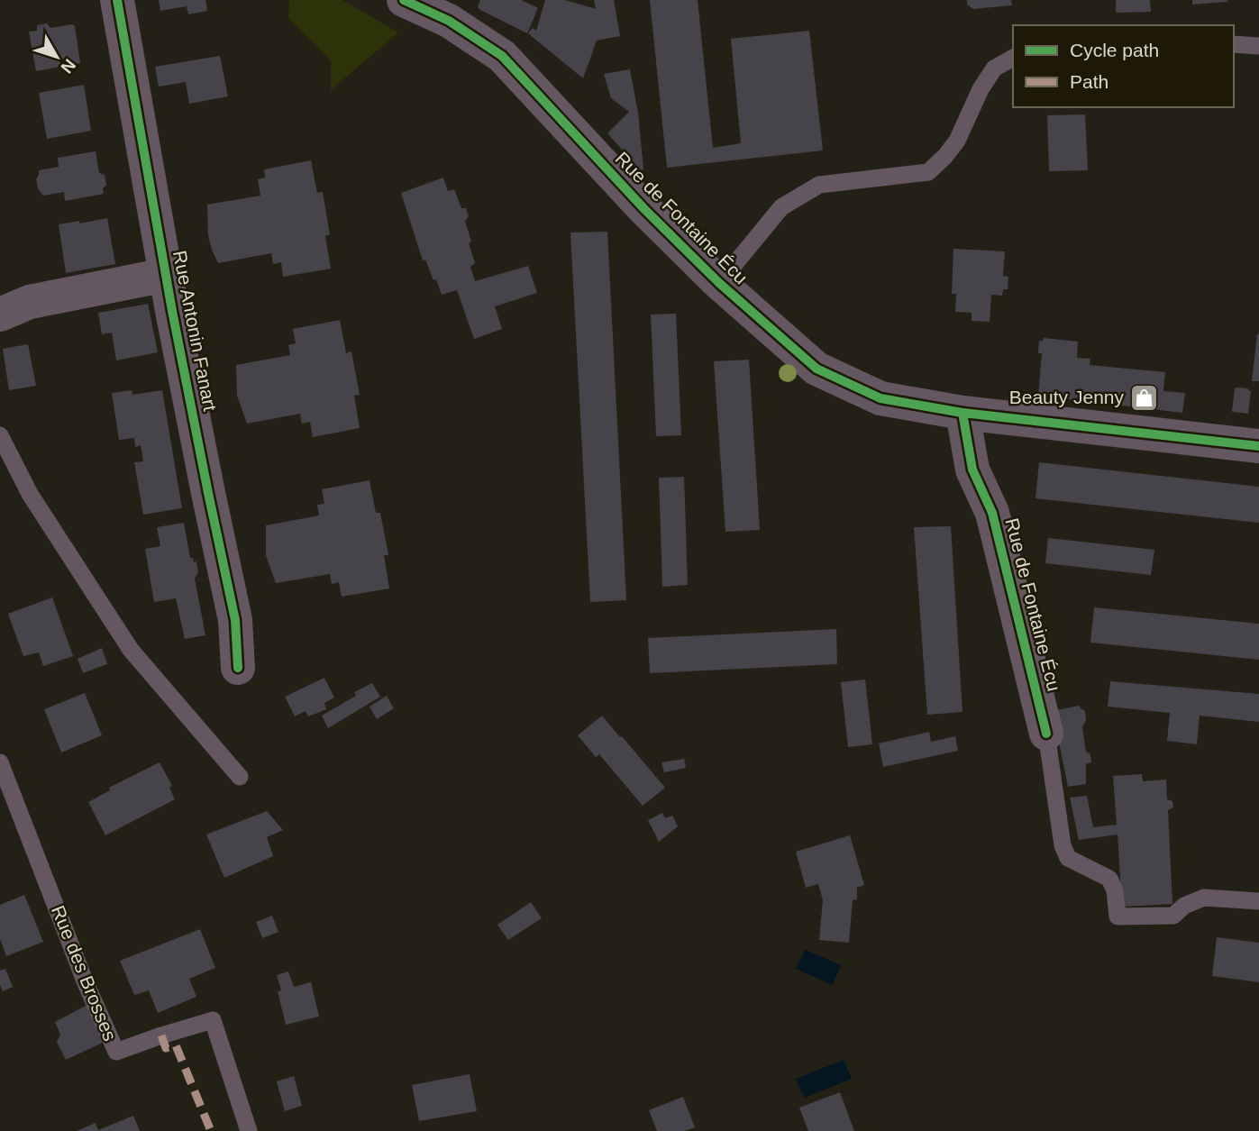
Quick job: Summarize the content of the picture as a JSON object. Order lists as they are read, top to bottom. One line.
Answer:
{"streets":{"street":["Rue de Fontaine Écu","Rue Antonin Fanart"],"lane":["Rue des Brosses"]},"places":{"shop":["Beauty Jenny"]},"legend":["Cycle path","Path"],"north":"bottom right"}
